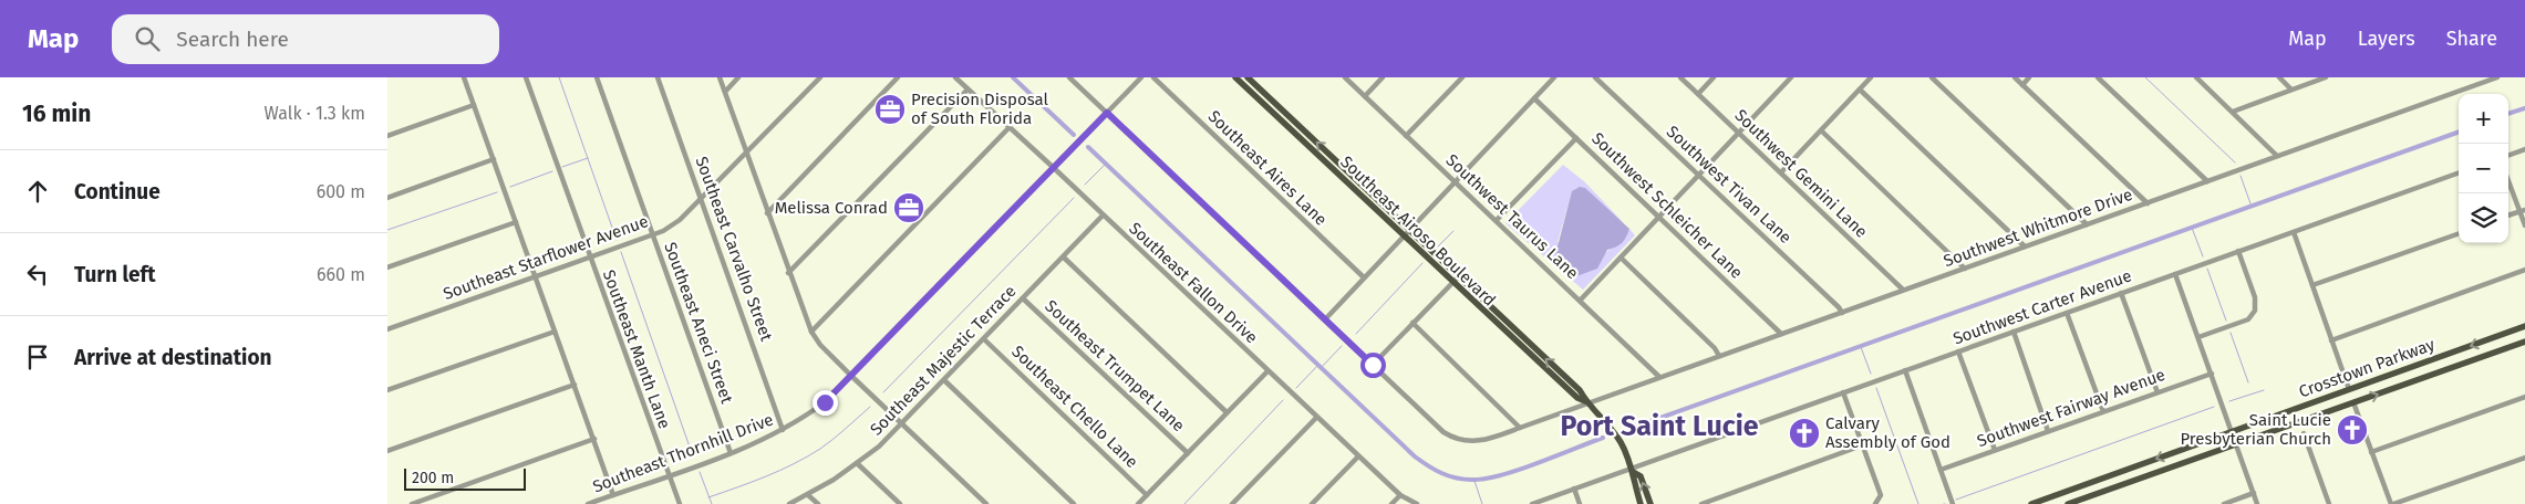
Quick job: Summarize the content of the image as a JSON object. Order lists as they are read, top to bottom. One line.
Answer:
{"streets":{"main road":["Southeast Airoso Boulevard","Crosstown Parkway"],"street":["Southeast Aires Lane","Southwest Gemini Lane","Southwest Tivan Lane","Southwest Schleicher Lane","Southwest Taurus Lane","Southwest Whitmore Drive","Southeast Carvalho Street","Southeast Starflower Avenue","Southeast Fallon Drive","Southwest Carter Avenue","Southeast Aneci Street","Southeast Manth Lane","Southeast Majestic Terrace","Southeast Trumpet Lane","Southeast Chello Lane","Southwest Fairway Avenue","Southeast Thornhill Drive"]},"crossings":[["Southwest Gemini Lane","Southwest Whitmore Drive"],["Southwest Tivan Lane","Southwest Whitmore Drive"],["Southwest Schleicher Lane","Southwest Whitmore Drive"],["Southwest Taurus Lane","Southwest Whitmore Drive"],["Southwest Whitmore Drive","Southeast Airoso Boulevard"],["Southwest Whitmore Drive","Southeast Thornhill Drive"],["Southeast Airoso Boulevard","Southwest Carter Avenue"],["Southeast Carvalho Street","Southeast Starflower Avenue"],["Southeast Carvalho Street","Southeast Thornhill Drive"],["Southeast Starflower Avenue","Southeast Aneci Street"],["Southeast Starflower Avenue","Southeast Manth Lane"],["Southeast Fallon Drive","Southeast Majestic Terrace"],["Southeast Fallon Drive","Southeast Thornhill Drive"],["Southeast Aneci Street","Southeast Thornhill Drive"],["Southeast Manth Lane","Southeast Thornhill Drive"],["Southeast Majestic Terrace","Southeast Trumpet Lane"],["Southeast Majestic Terrace","Southeast Chello Lane"]],"districts":["Port Saint Lucie"],"places":{"office":["Precision Disposal of South Florida","Melissa Conrad"],"church":["Saint Lucie Presbyterian Church","Calvary Assembly of God"]},"scale_bar":"200 m","page":{"header":"Map","search":"Search here","nav":["Map","Layers","Share"],"heading":["16 min","Walk · 1.3 km"],"map_buttons":["+","−"],"list":[["Continue","600 m"],["Turn left","660 m"],"Arrive at destination"],"scale":"200 m"}}
